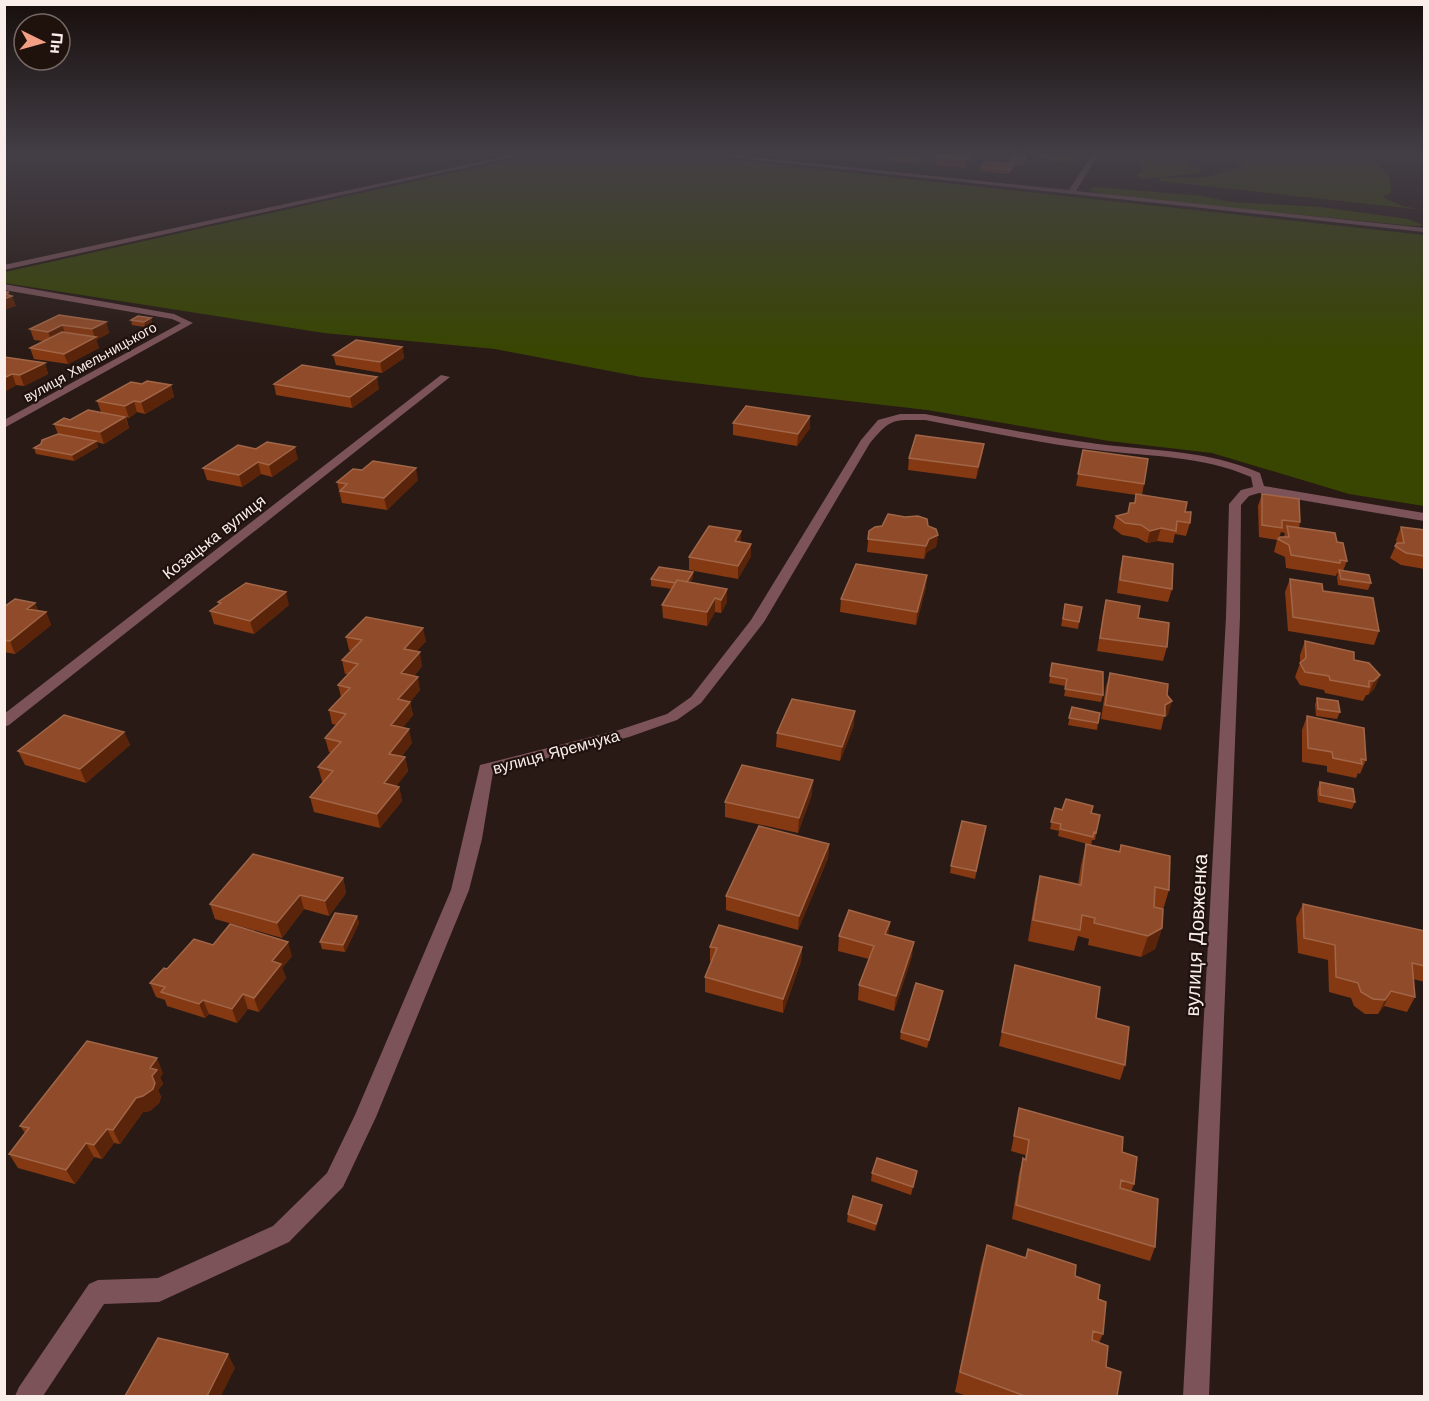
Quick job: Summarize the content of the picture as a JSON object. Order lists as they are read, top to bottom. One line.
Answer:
{"streets":{"street":["вулиця Хмельницького","Козацька вулиця","вулиця Яремчука","вулиця Довженка"]},"crossings":[["вулиця Яремчука","вулиця Довженка"]],"north":"right"}
